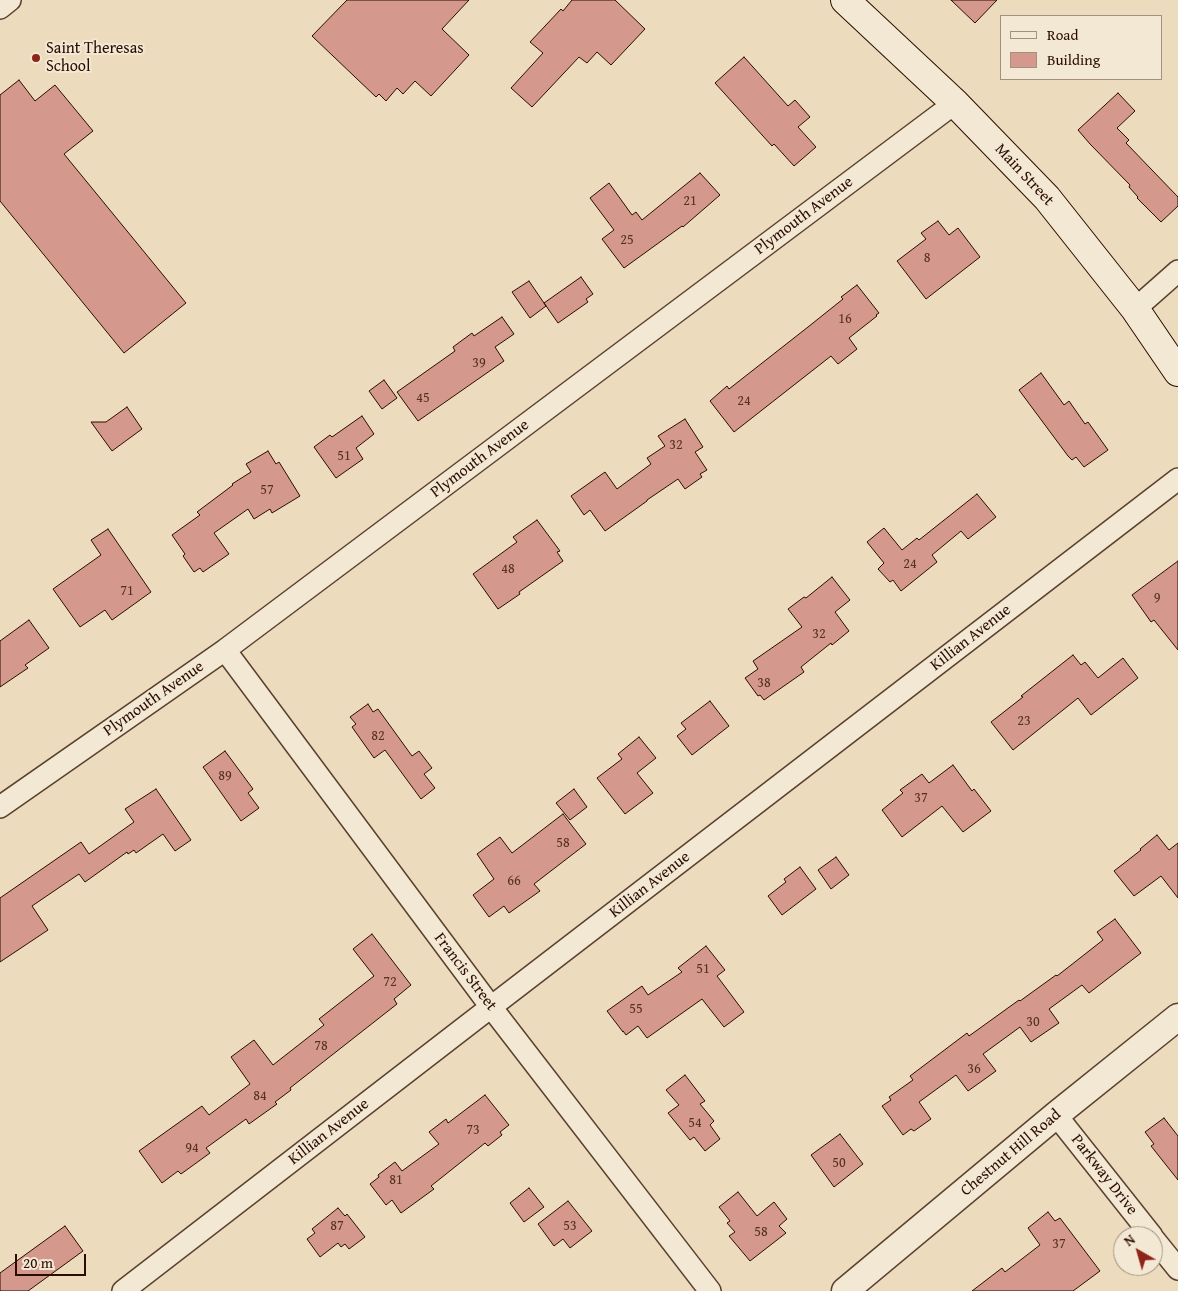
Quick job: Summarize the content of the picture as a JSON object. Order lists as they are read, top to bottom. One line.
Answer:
{"streets":{"main road":["Main Street"],"street":["Plymouth Avenue","Killian Avenue","Francis Street","Chestnut Hill Road","Parkway Drive"]},"crossings":[["Main Street","Plymouth Avenue"],["Plymouth Avenue","Francis Street"],["Killian Avenue","Francis Street"],["Chestnut Hill Road","Parkway Drive"]],"places":["Saint Theresas School"],"house_numbers":["21","25","8","16","39","45","24","32","51","57","24","48","71","9","32","38","23","82","89","37","58","66","51","72","55","30","78","36","84","54","73","94","50","81","87","53","58","37"],"legend":["Road","Building"],"scale_bar":"20 m","north":"top left"}
